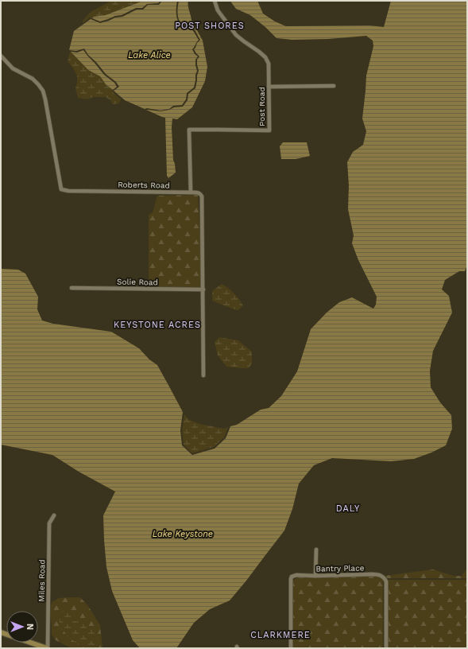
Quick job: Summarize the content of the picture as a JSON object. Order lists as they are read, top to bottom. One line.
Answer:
{"streets":{"street":["Post Road","Roberts Road","Solie Road","Bantry Place","Miles Road"]},"crossings":[["Post Road","Roberts Road"]],"districts":["POST SHORES","KEYSTONE ACRES","DALY","CLARKMERE"],"water":["Lake Alice","Lake Keystone"],"north":"right"}
